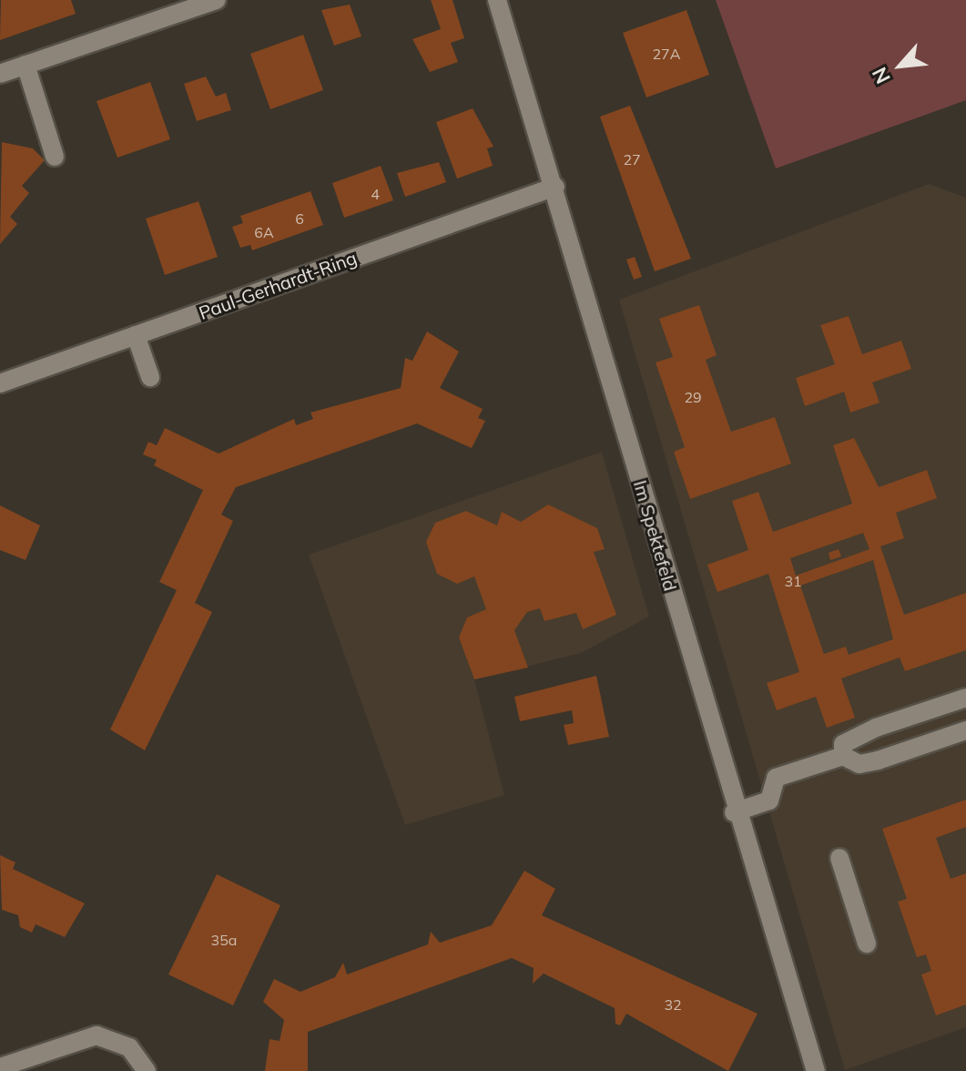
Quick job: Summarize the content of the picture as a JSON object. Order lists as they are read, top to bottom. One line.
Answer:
{"streets":{"street":["Paul-Gerhardt-Ring","Im Spektefeld"]},"crossings":[["Paul-Gerhardt-Ring","Im Spektefeld"]],"house_numbers":["27A","27","4","6","6A","29","31","35a","32"],"north":"bottom left"}
